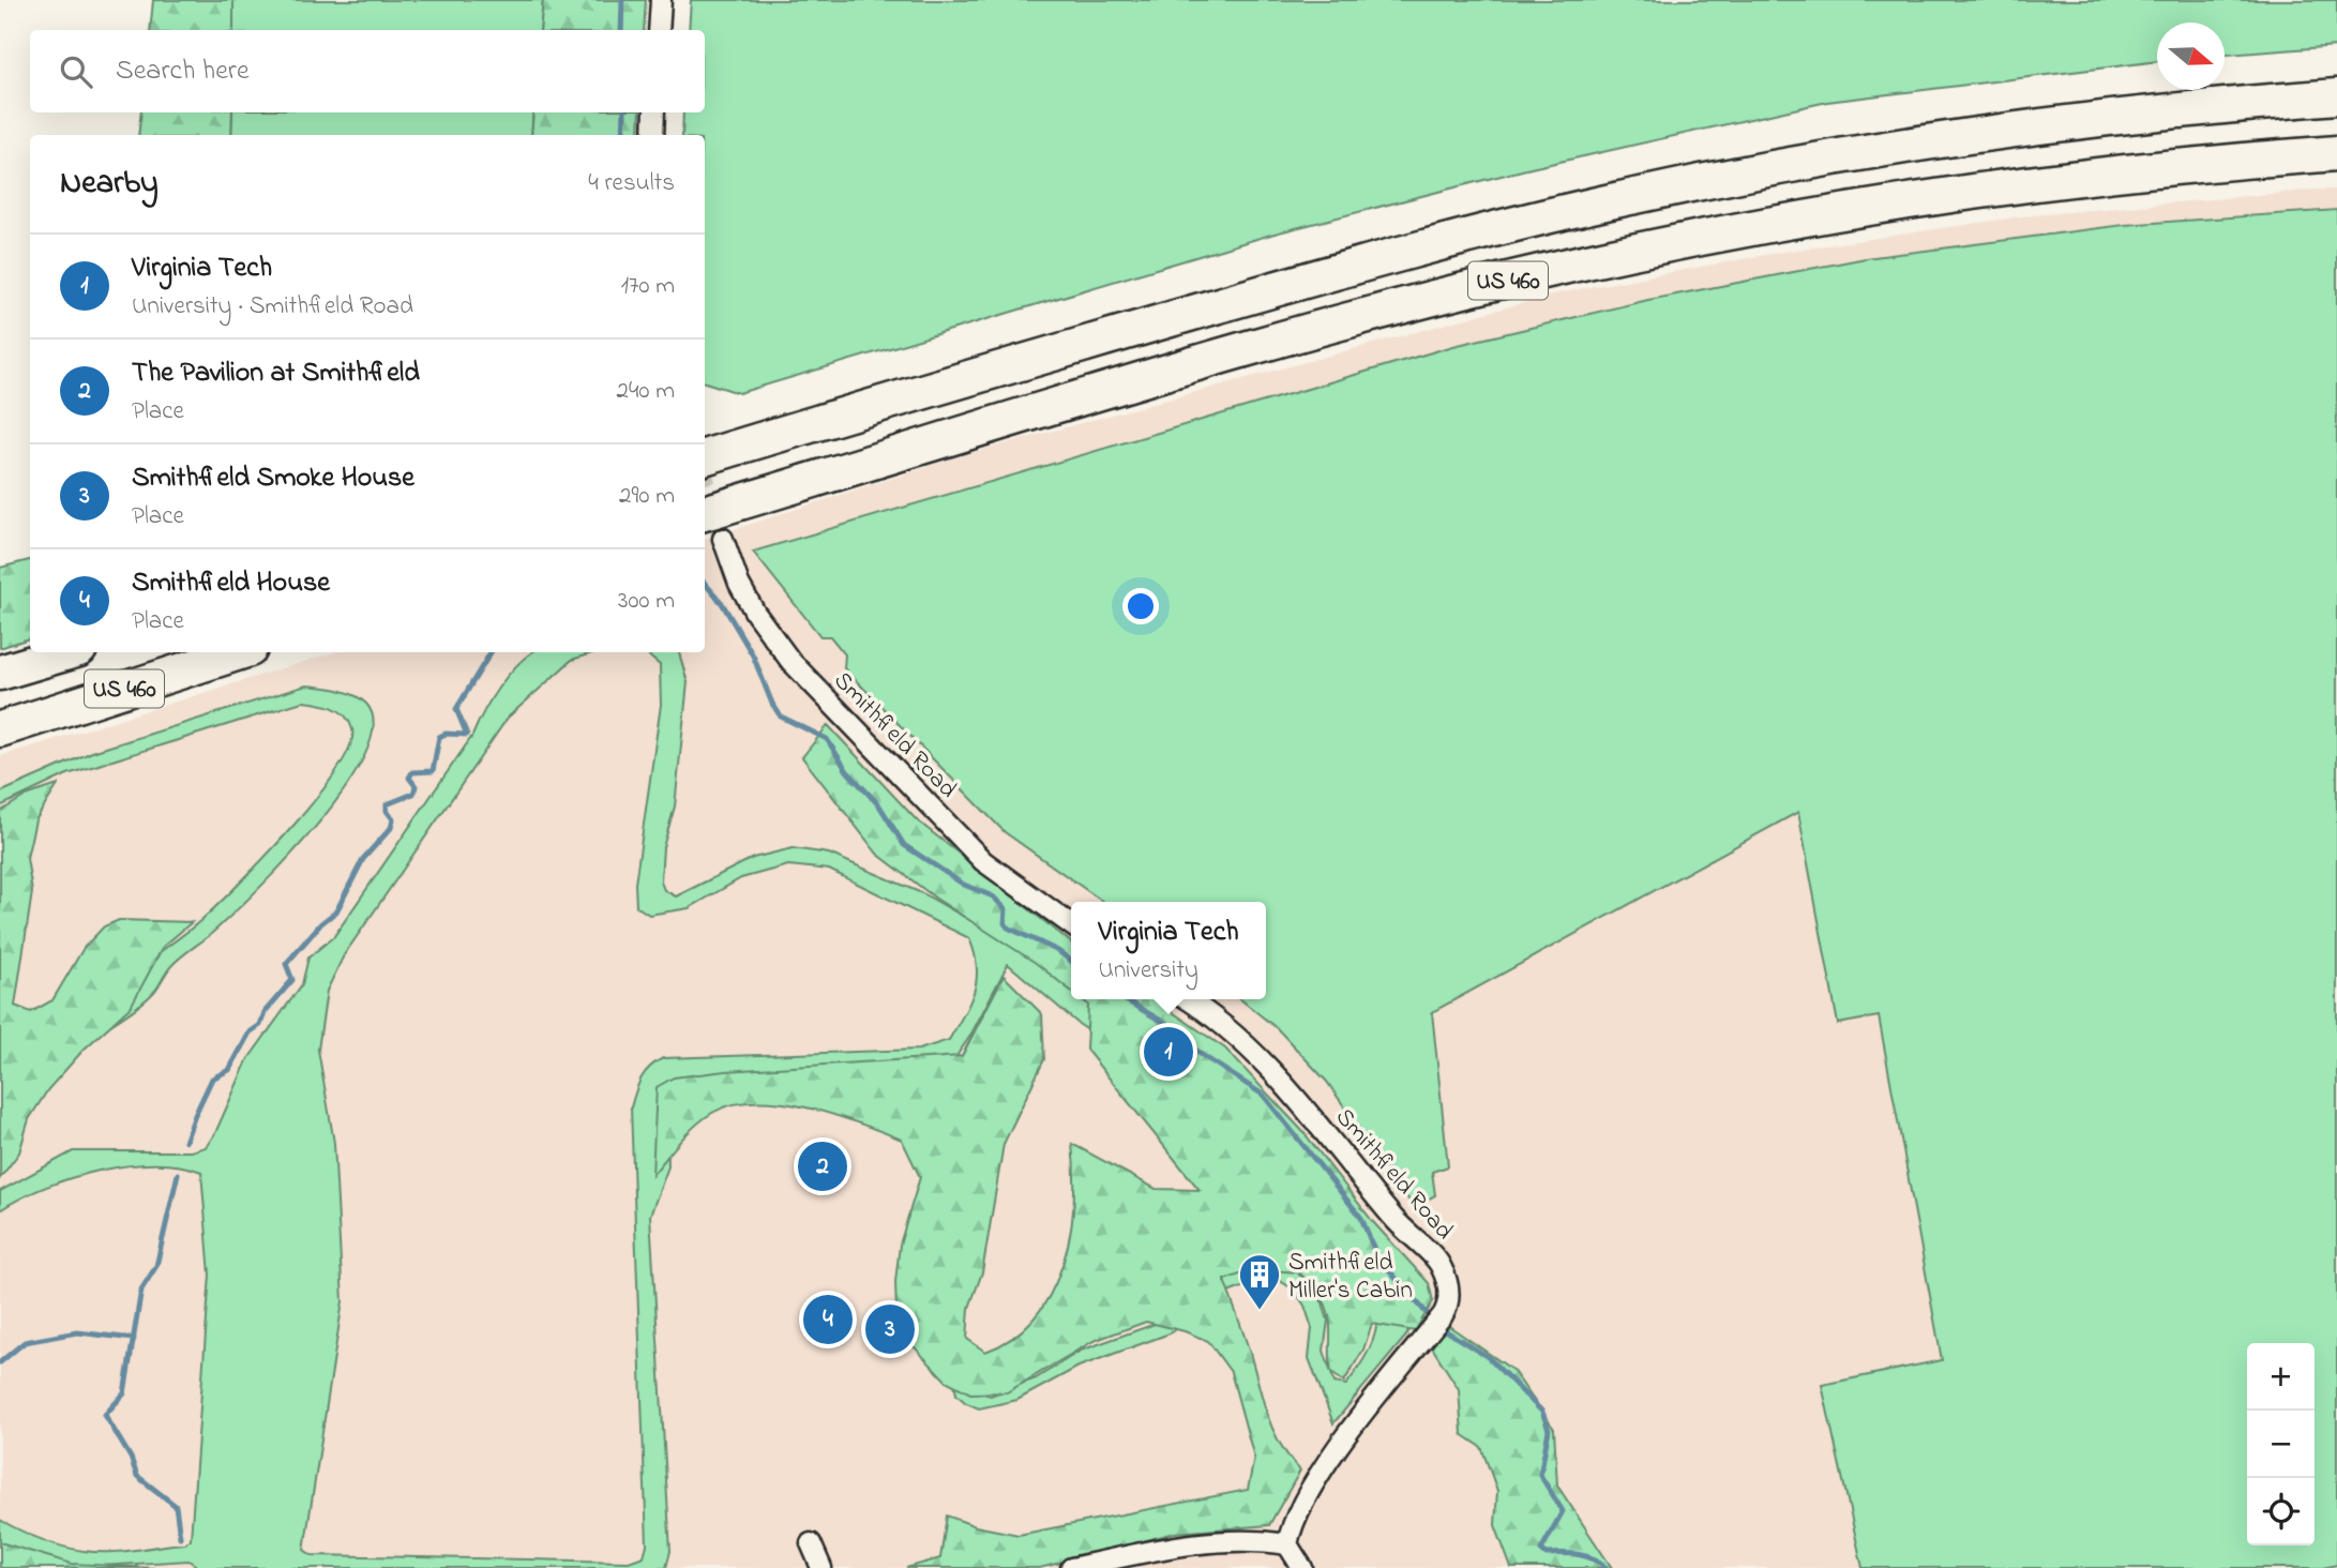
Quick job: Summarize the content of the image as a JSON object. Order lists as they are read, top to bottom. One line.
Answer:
{"streets":{"highway":["US 460"],"street":["Smithfield Road"]},"crossings":[["US 460","Smithfield Road"]],"places":{"building":["Smithfield Miller's Cabin"]},"north":"right","page":{"search":"Search here","heading":["Nearby","4 results"],"list":[{"mark":"1","name":"Virginia Tech","note":"University · Smithfield Road","value":"170 m"},{"mark":"2","name":"The Pavilion at Smithfield","note":"Place","value":"240 m"},{"mark":"3","name":"Smithfield Smoke House","note":"Place","value":"290 m"},{"mark":"4","name":"Smithfield House","note":"Place","value":"300 m"}],"popup":["Virginia Tech","University"],"pins":["1","2","4","3"],"map_buttons":["+","−"]}}
